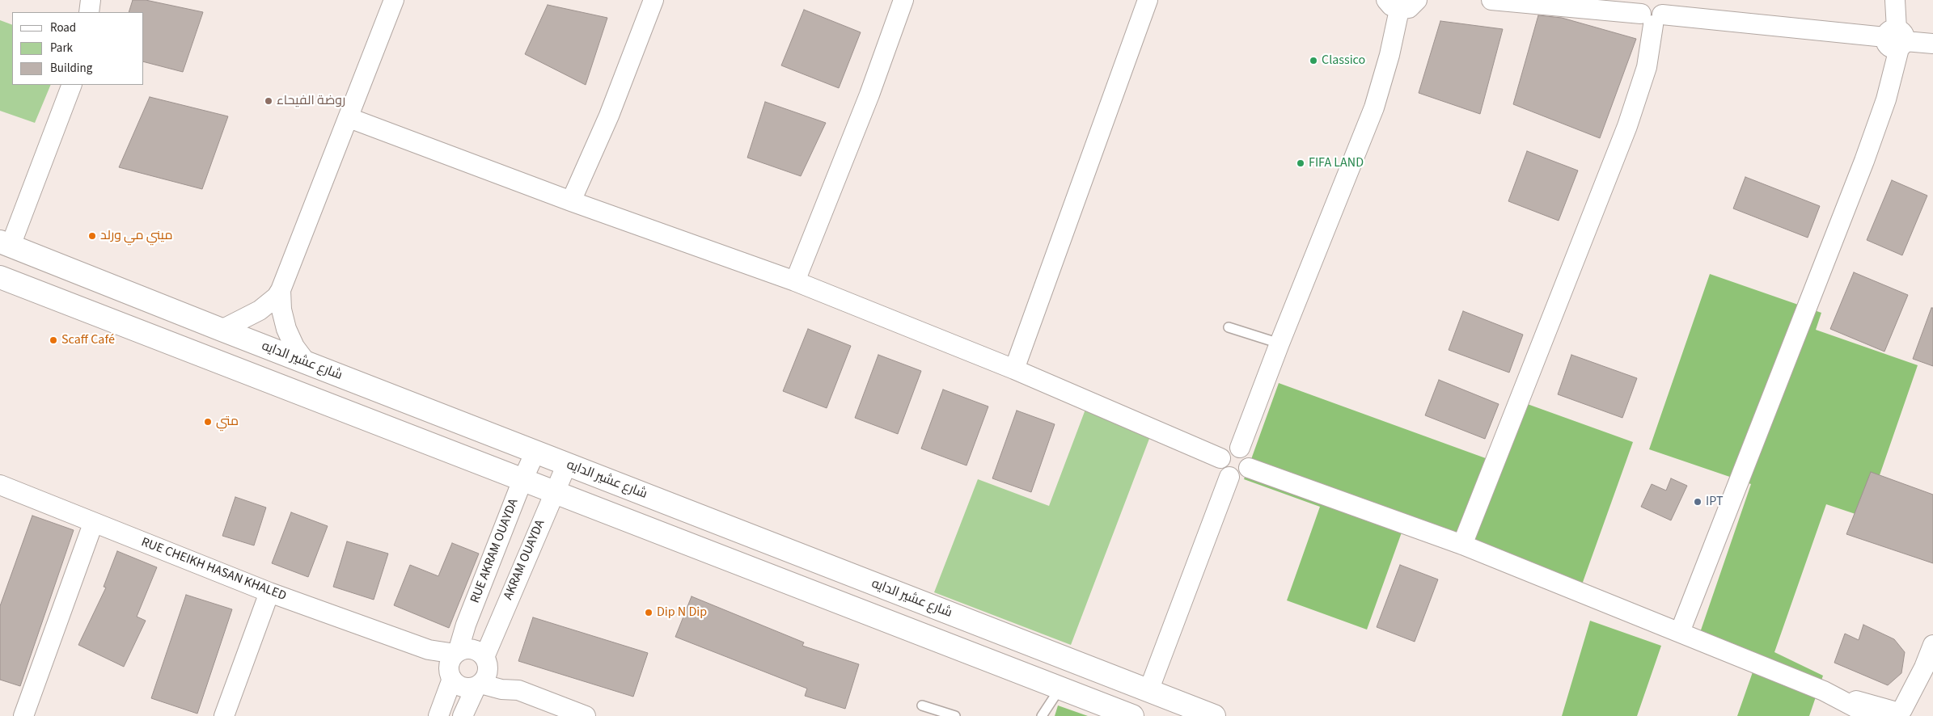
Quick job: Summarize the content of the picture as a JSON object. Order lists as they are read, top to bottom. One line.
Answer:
{"streets":{"street":["شارع عشير الدايه","RUE AKRAM OUAYDA","AKRAM OUAYDA","RUE CHEIKH HASAN KHALED"]},"crossings":[["شارع عشير الدايه","RUE AKRAM OUAYDA"],["شارع عشير الدايه","AKRAM OUAYDA"],["RUE AKRAM OUAYDA","AKRAM OUAYDA"],["RUE AKRAM OUAYDA","RUE CHEIKH HASAN KHALED"],["AKRAM OUAYDA","RUE CHEIKH HASAN KHALED"]],"places":["Classico","روضة الفيحاء","FIFA LAND","ميني مي ورلد","Scaff Café","متي","IPT","Dip N Dip"],"legend":["Road","Park","Building"]}
